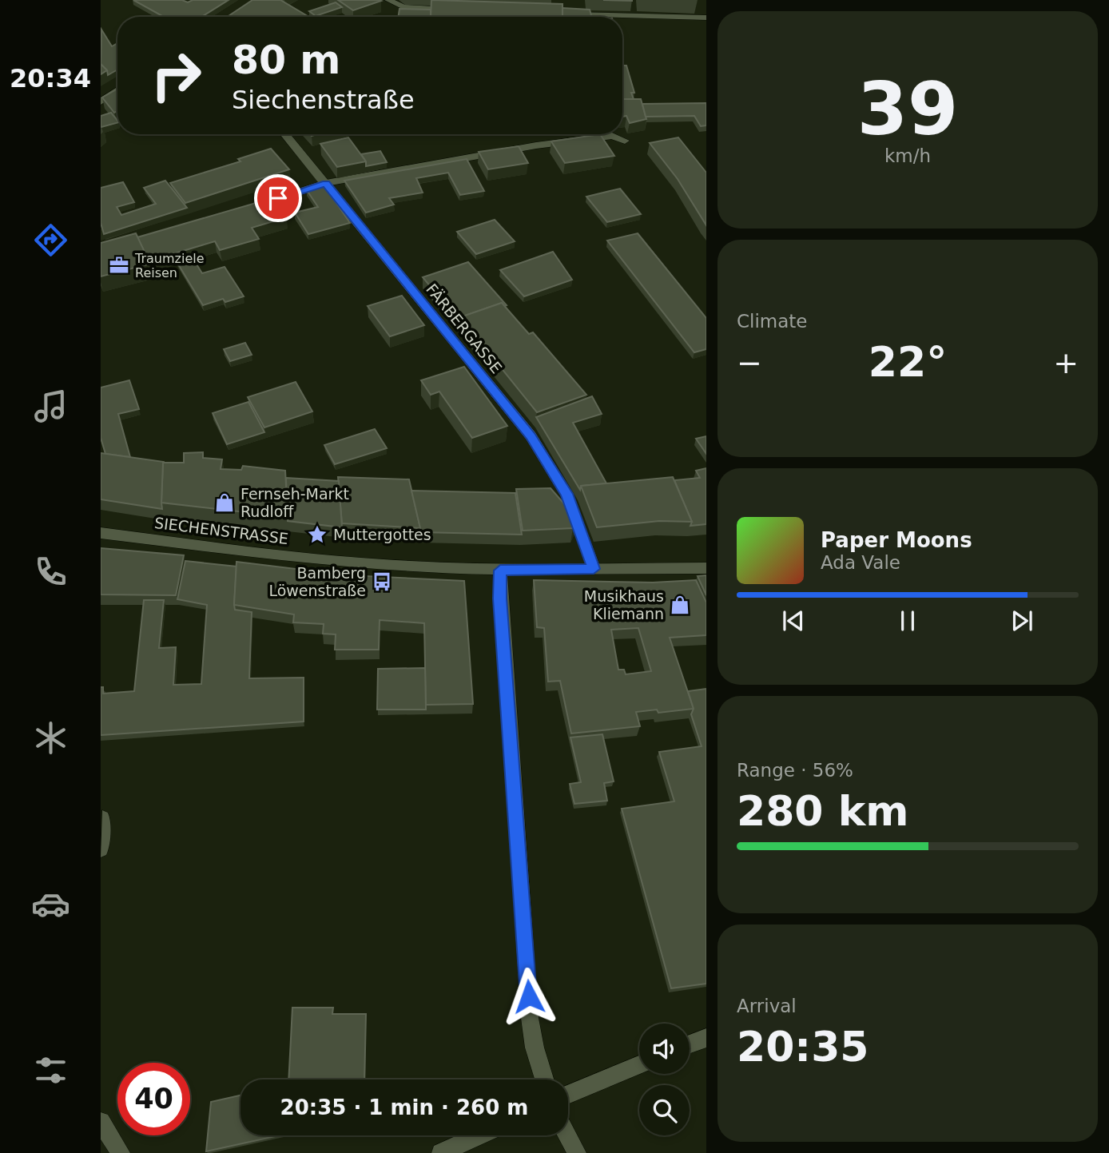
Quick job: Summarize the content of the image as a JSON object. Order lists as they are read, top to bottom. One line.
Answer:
{"streets":{"street":["FÄRBERGASSE","SIECHENSTRASSE"]},"crossings":[["FÄRBERGASSE","SIECHENSTRASSE"]],"places":{"office":["Traumziele Reisen"],"shop":["Fernseh-Markt Rudloff","Musikhaus Kliemann"],"place":["Muttergottes"],"bus stop":["Bamberg Löwenstraße"]},"page":{"tabs":"20:34","tile":[["39","km/h"],"Climate",["Range · 56%","280 km"],["Arrival","20:35"]],"turn":["80 m","Siechenstraße"],"heat":["−","22°","+"],"song":["Paper Moons","Ada Vale"],"limit":"40","trip":"20:35 · 1 min · 260 m"}}
